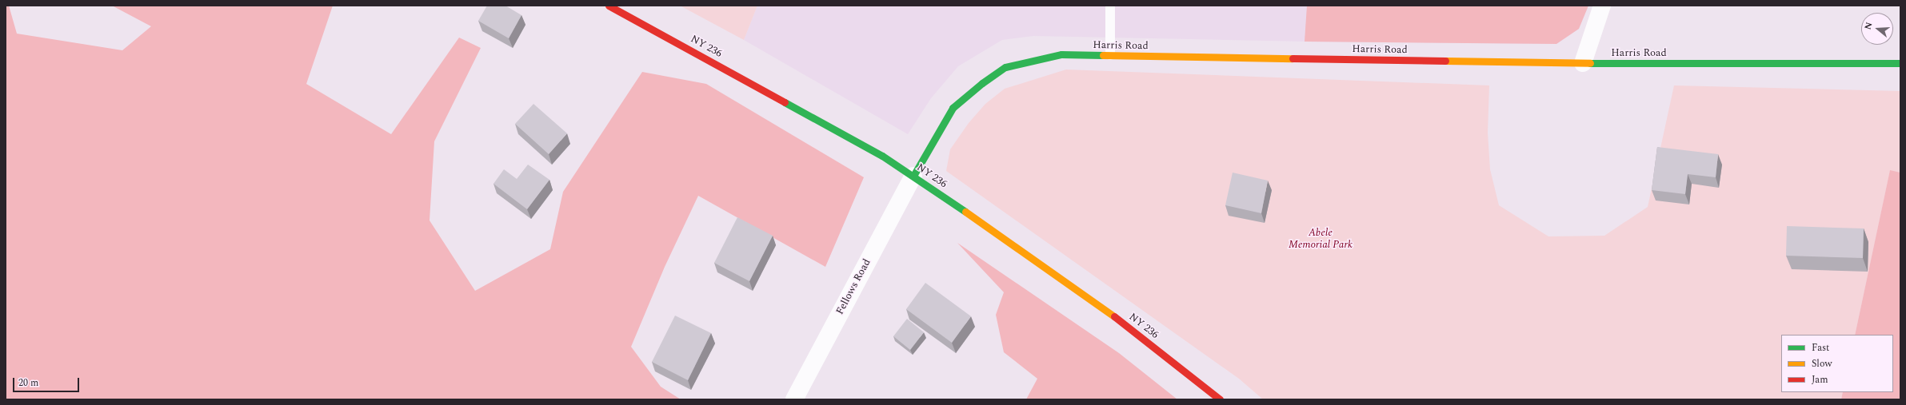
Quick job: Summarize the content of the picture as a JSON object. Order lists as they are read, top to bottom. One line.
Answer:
{"streets":{"street":["Harris Road","NY 236","Fellows Road"]},"crossings":[["Harris Road","NY 236"],["Harris Road","Fellows Road"],["NY 236","Fellows Road"]],"parks":["Abele Memorial Park"],"legend":["Fast","Slow","Jam"],"scale_bar":"20 m","north":"left"}
